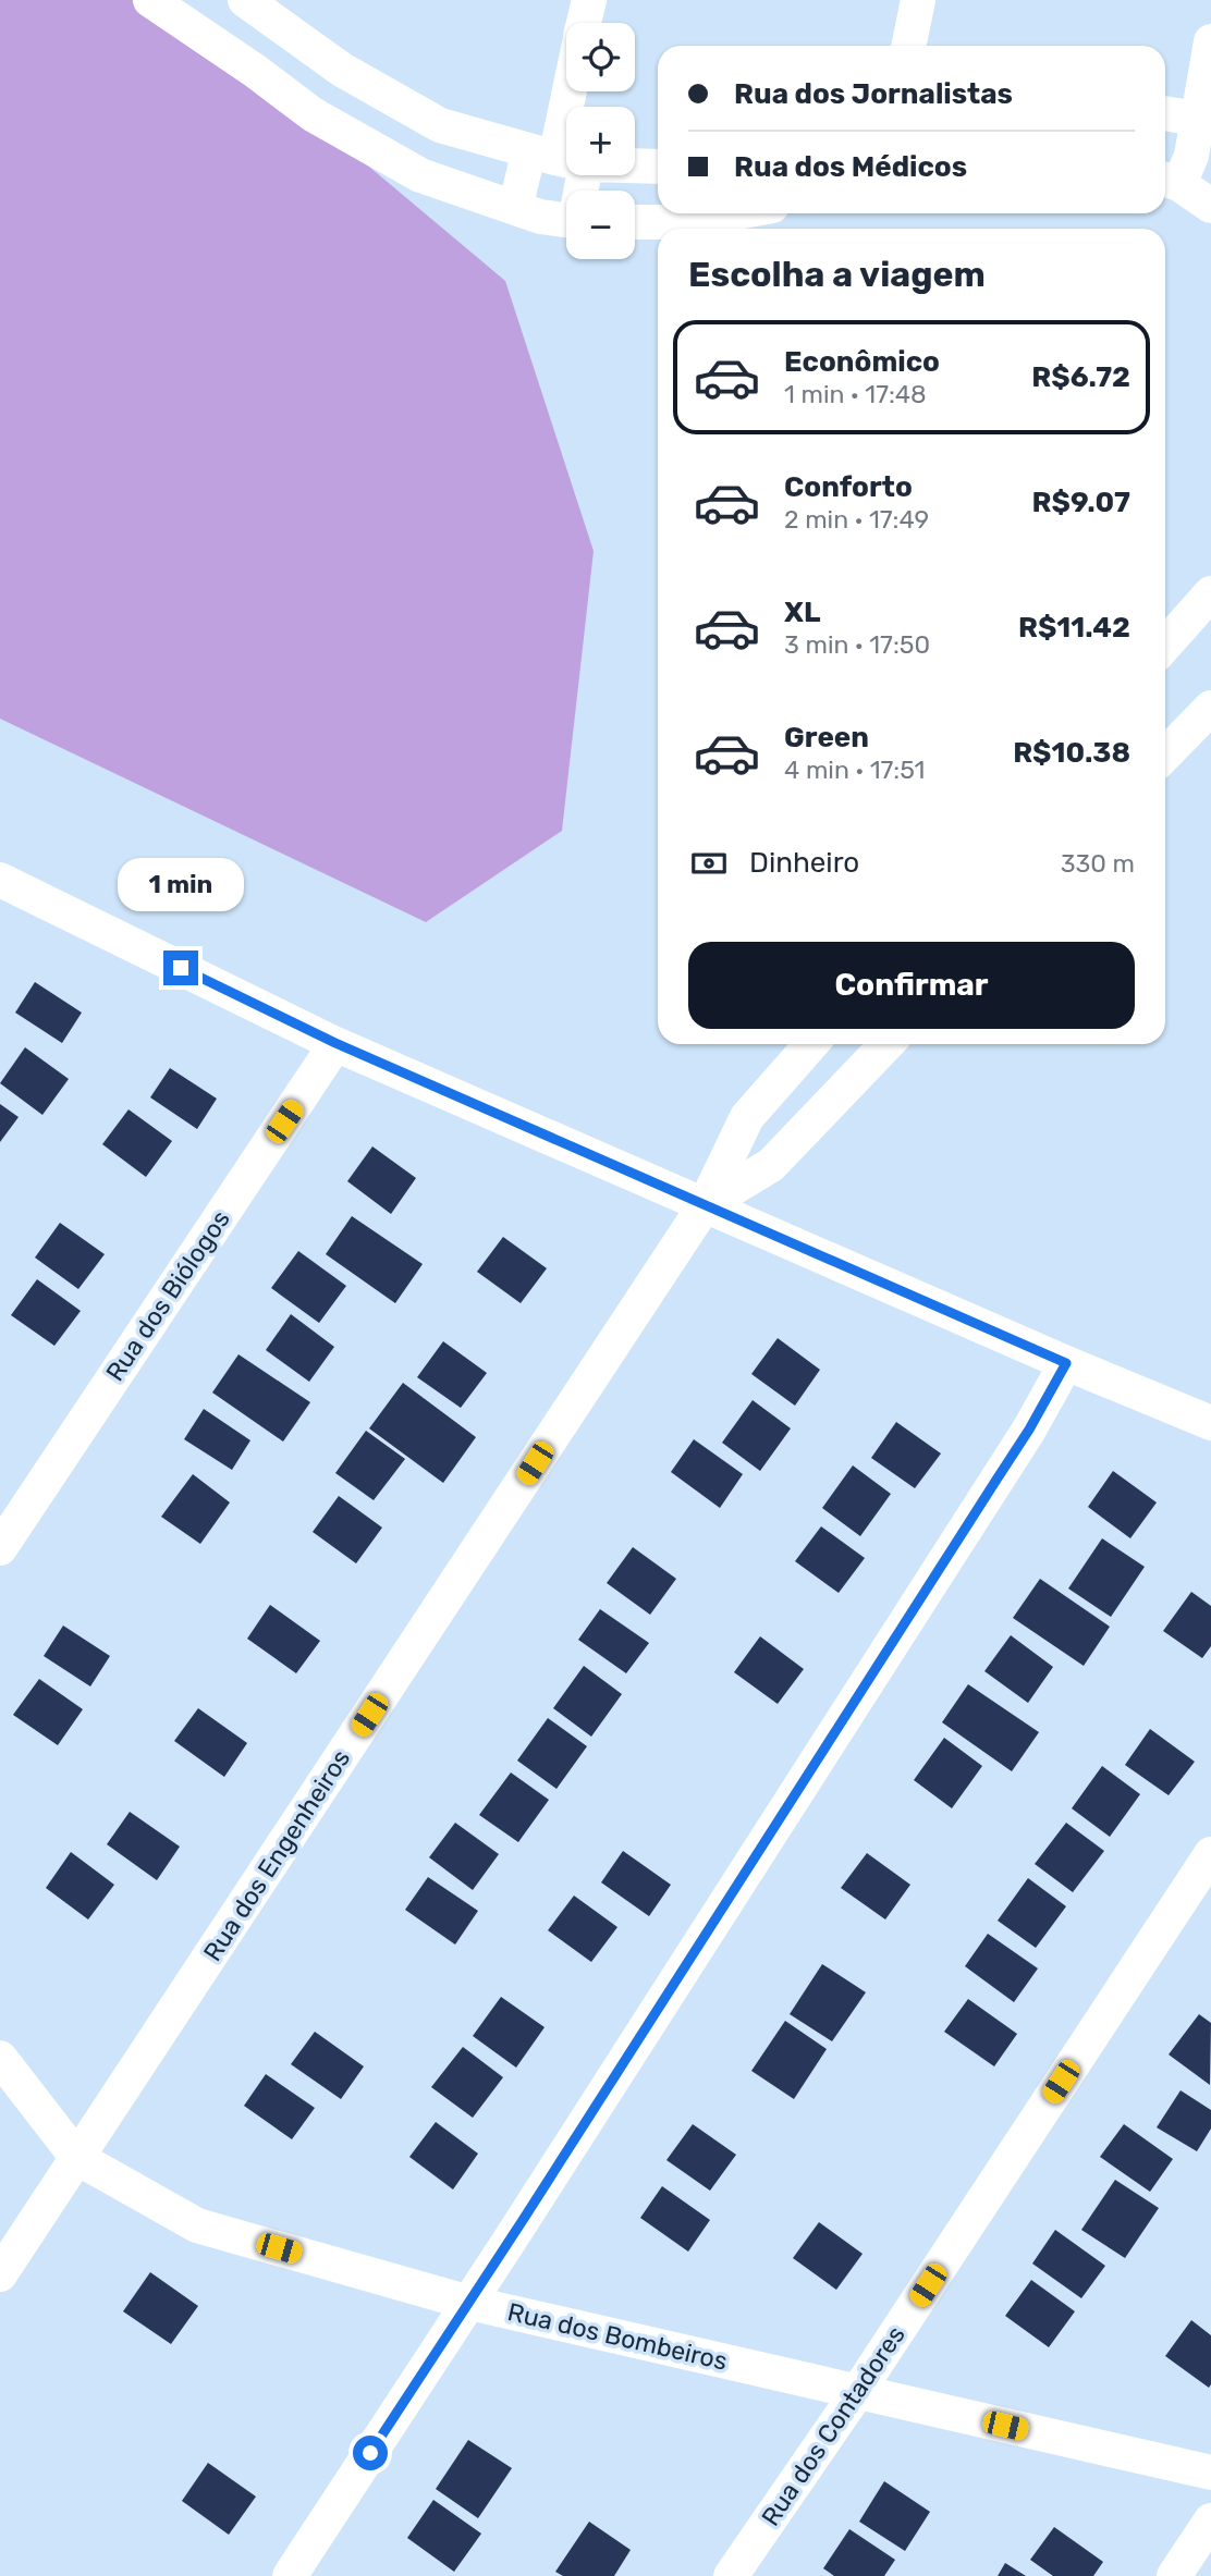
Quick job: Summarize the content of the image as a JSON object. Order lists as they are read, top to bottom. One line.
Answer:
{"streets":{"street":["Rua dos Biólogos","Rua dos Engenheiros","Rua dos Bombeiros","Rua dos Contadores"]},"crossings":[["Rua dos Engenheiros","Rua dos Bombeiros"],["Rua dos Bombeiros","Rua dos Contadores"]],"page":{"map_buttons":["+","−"],"banner":["Rua dos Jornalistas","Rua dos Médicos"],"heading":"Escolha a viagem","list":[{"name":"Econômico","note":"1 min · 17:48","value":"R$6.72"},{"name":"Conforto","note":"2 min · 17:49","value":"R$9.07"},{"name":"XL","note":"3 min · 17:50","value":"R$11.42"},{"name":"Green","note":"4 min · 17:51","value":"R$10.38"}],"pay":["Dinheiro","330 m"],"bubble":"1 min","buttons":"Confirmar"}}
